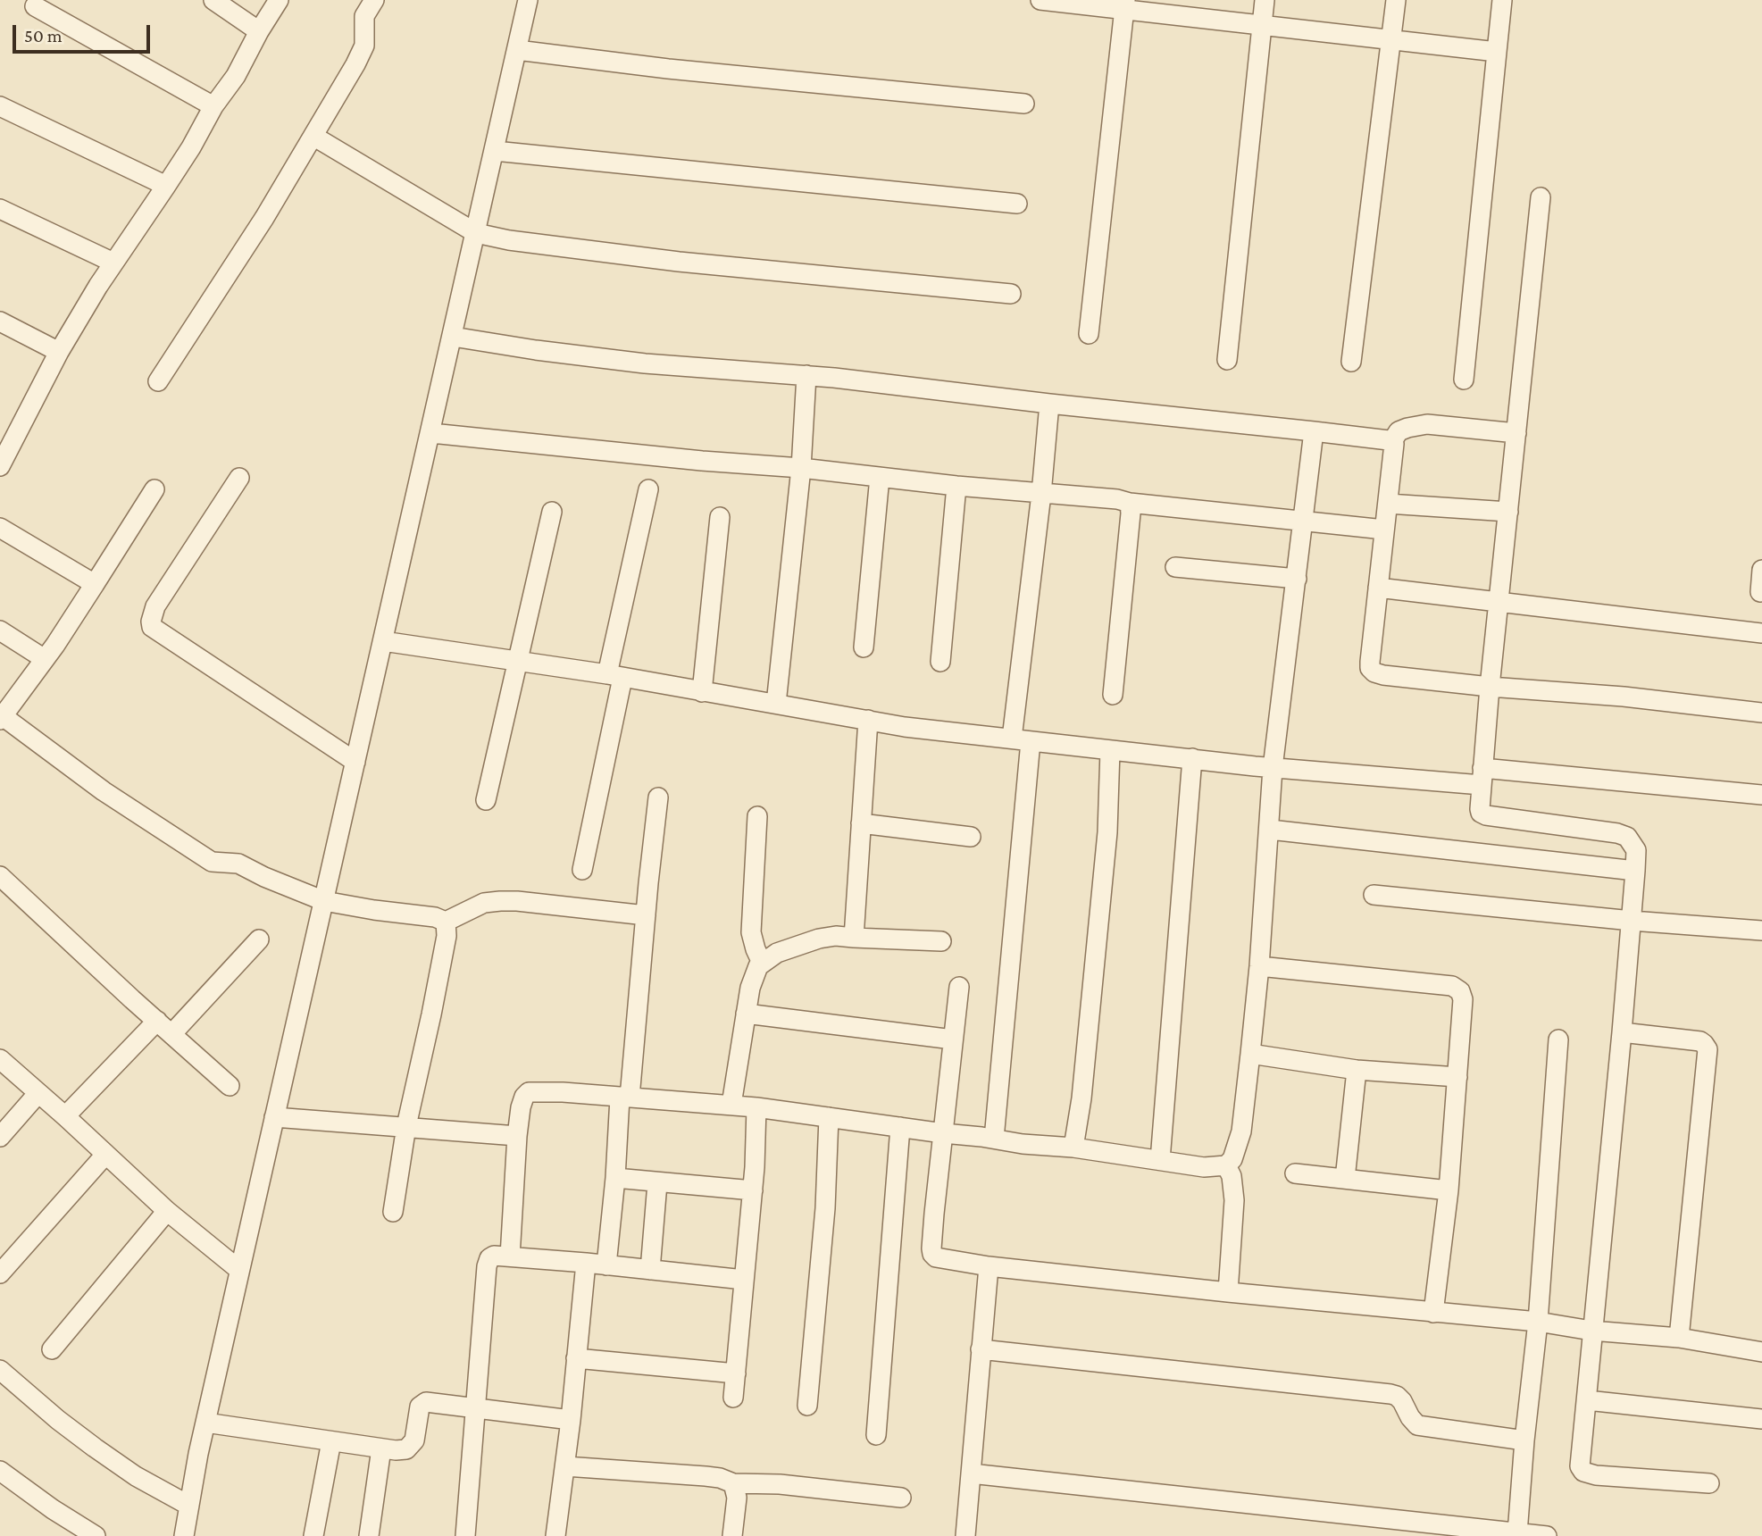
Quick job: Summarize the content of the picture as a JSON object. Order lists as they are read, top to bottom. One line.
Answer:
{"scale_bar":"50 m"}
